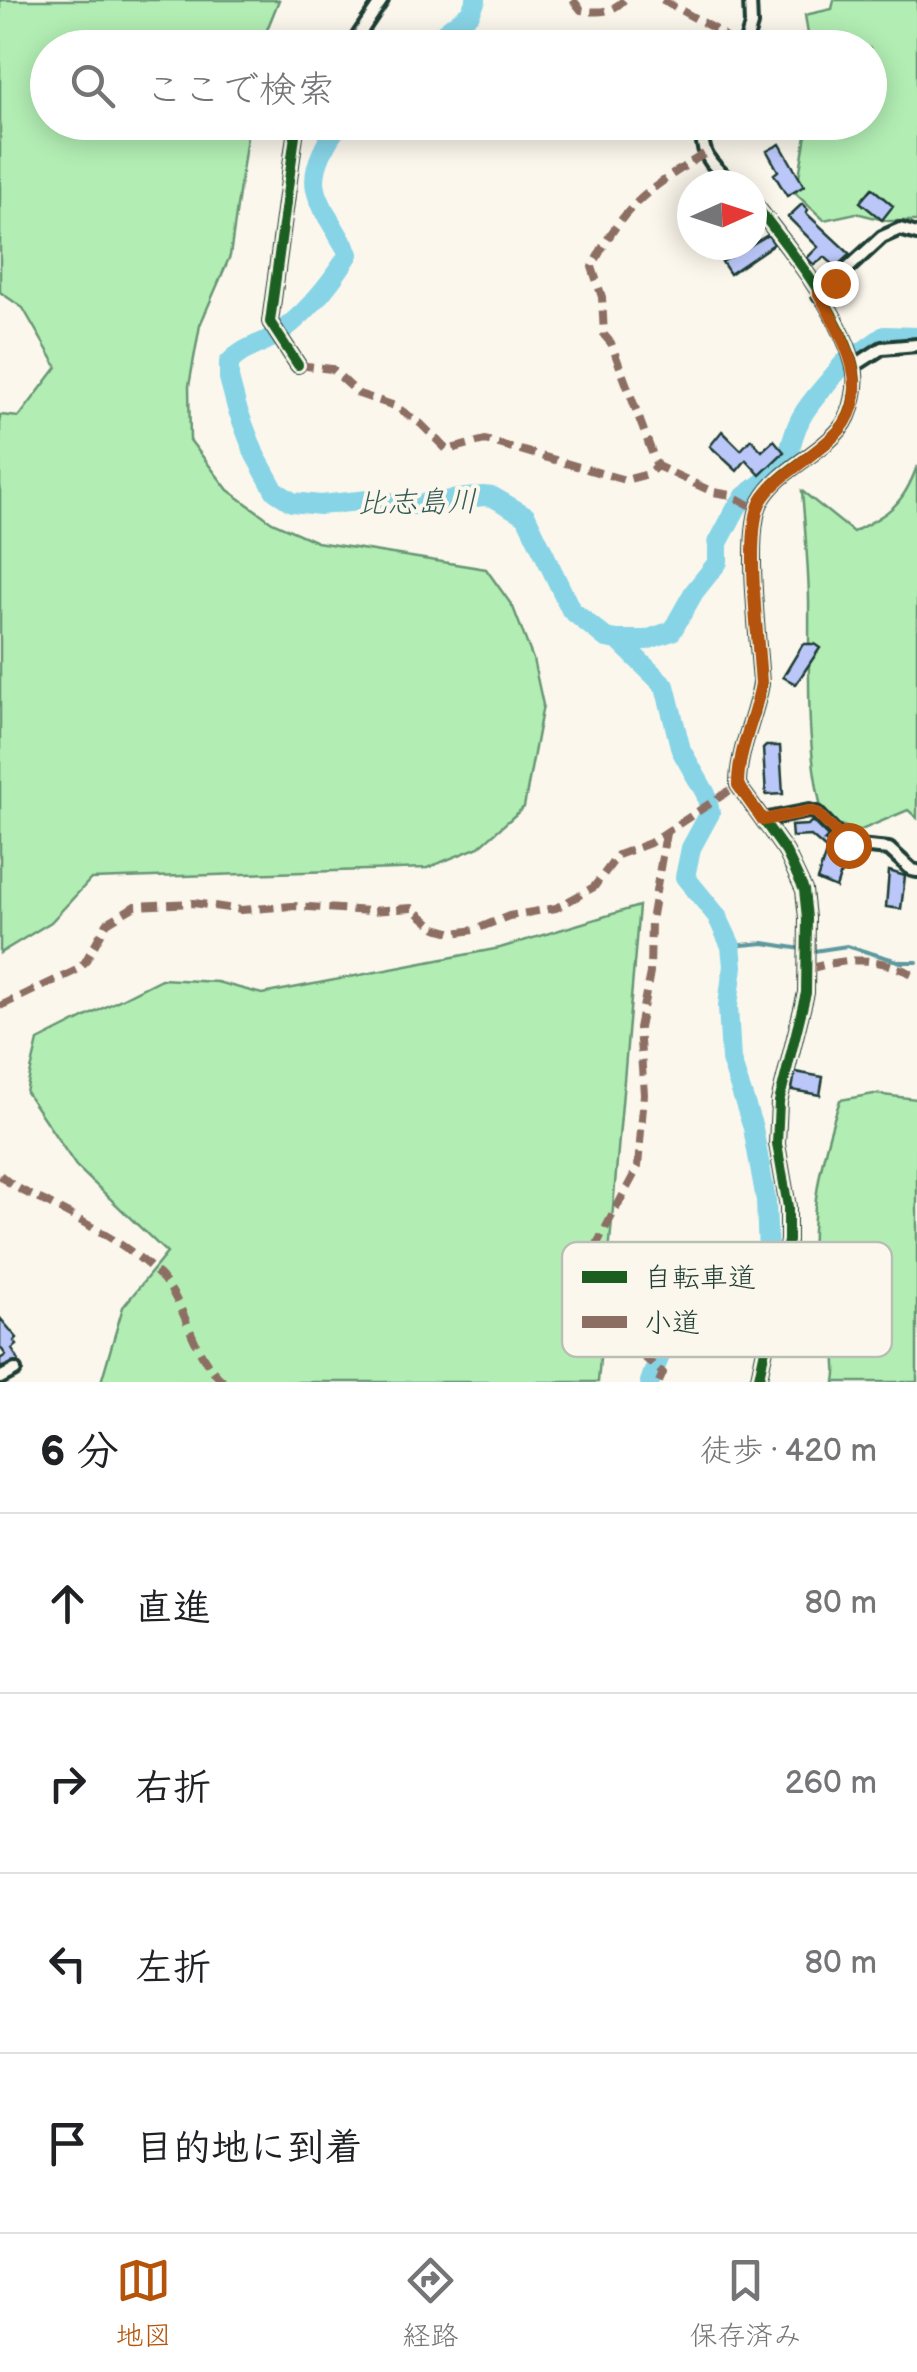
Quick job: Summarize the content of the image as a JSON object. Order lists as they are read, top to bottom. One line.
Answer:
{"water":["比志島川"],"legend":["自転車道","小道"],"north":"right","page":{"search":"ここで検索","heading":["6 分","徒歩 · 420 m"],"list":[["直進","80 m"],["右折","260 m"],["左折","80 m"],"目的地に到着"],"nav":["地図","経路","保存済み"]}}
